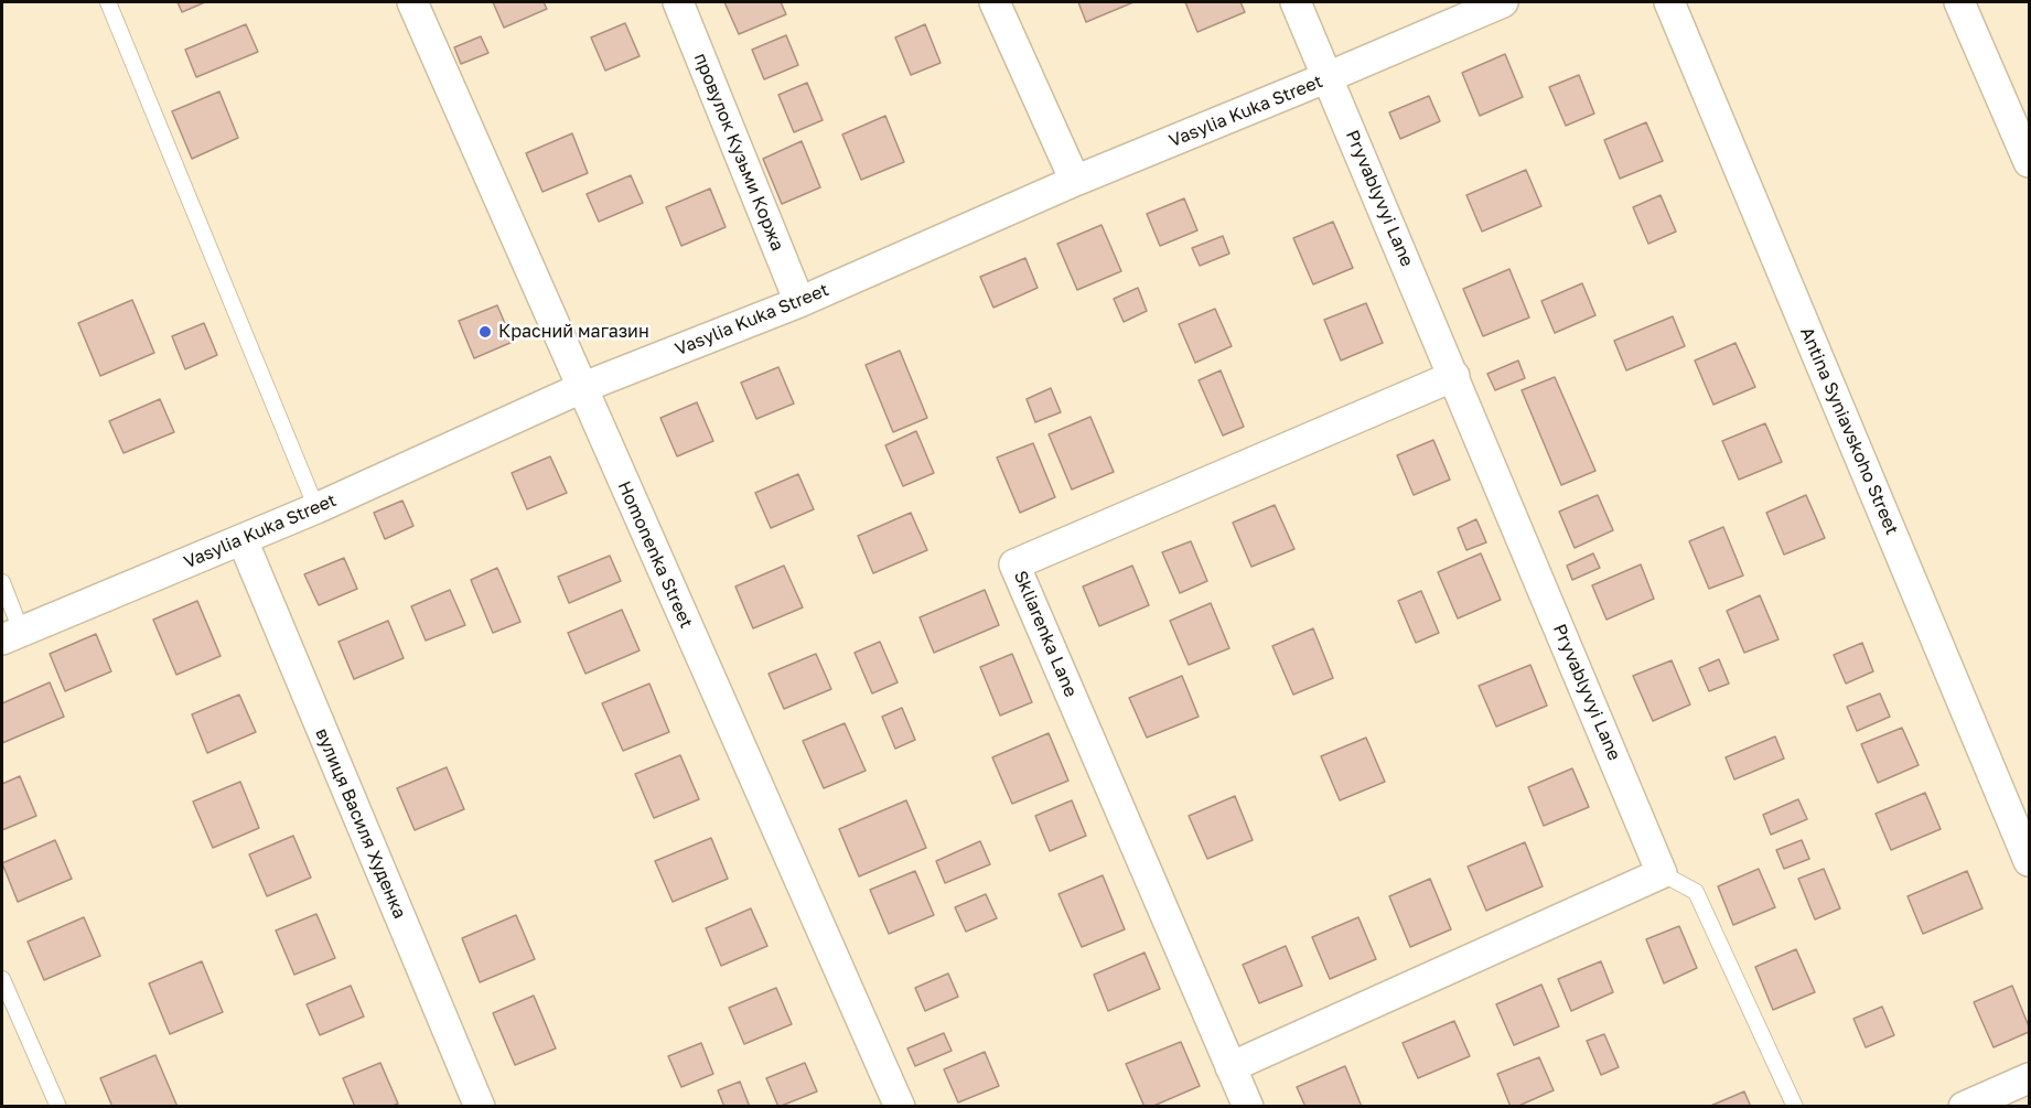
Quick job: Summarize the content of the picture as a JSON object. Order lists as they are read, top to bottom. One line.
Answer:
{"streets":{"street":["Vasylia Kuka Street","провулок Кузьми Коржа","Pryvablyvyi Lane","Antina Syniavskoho Street","Homonenka Street","Skliarenka Lane","вулиця Василя Худенка"]},"crossings":[["Vasylia Kuka Street","провулок Кузьми Коржа"],["Vasylia Kuka Street","Pryvablyvyi Lane"],["Vasylia Kuka Street","Homonenka Street"],["Vasylia Kuka Street","вулиця Василя Худенка"],["Pryvablyvyi Lane","Skliarenka Lane"]],"places":["Красний магазин"]}
